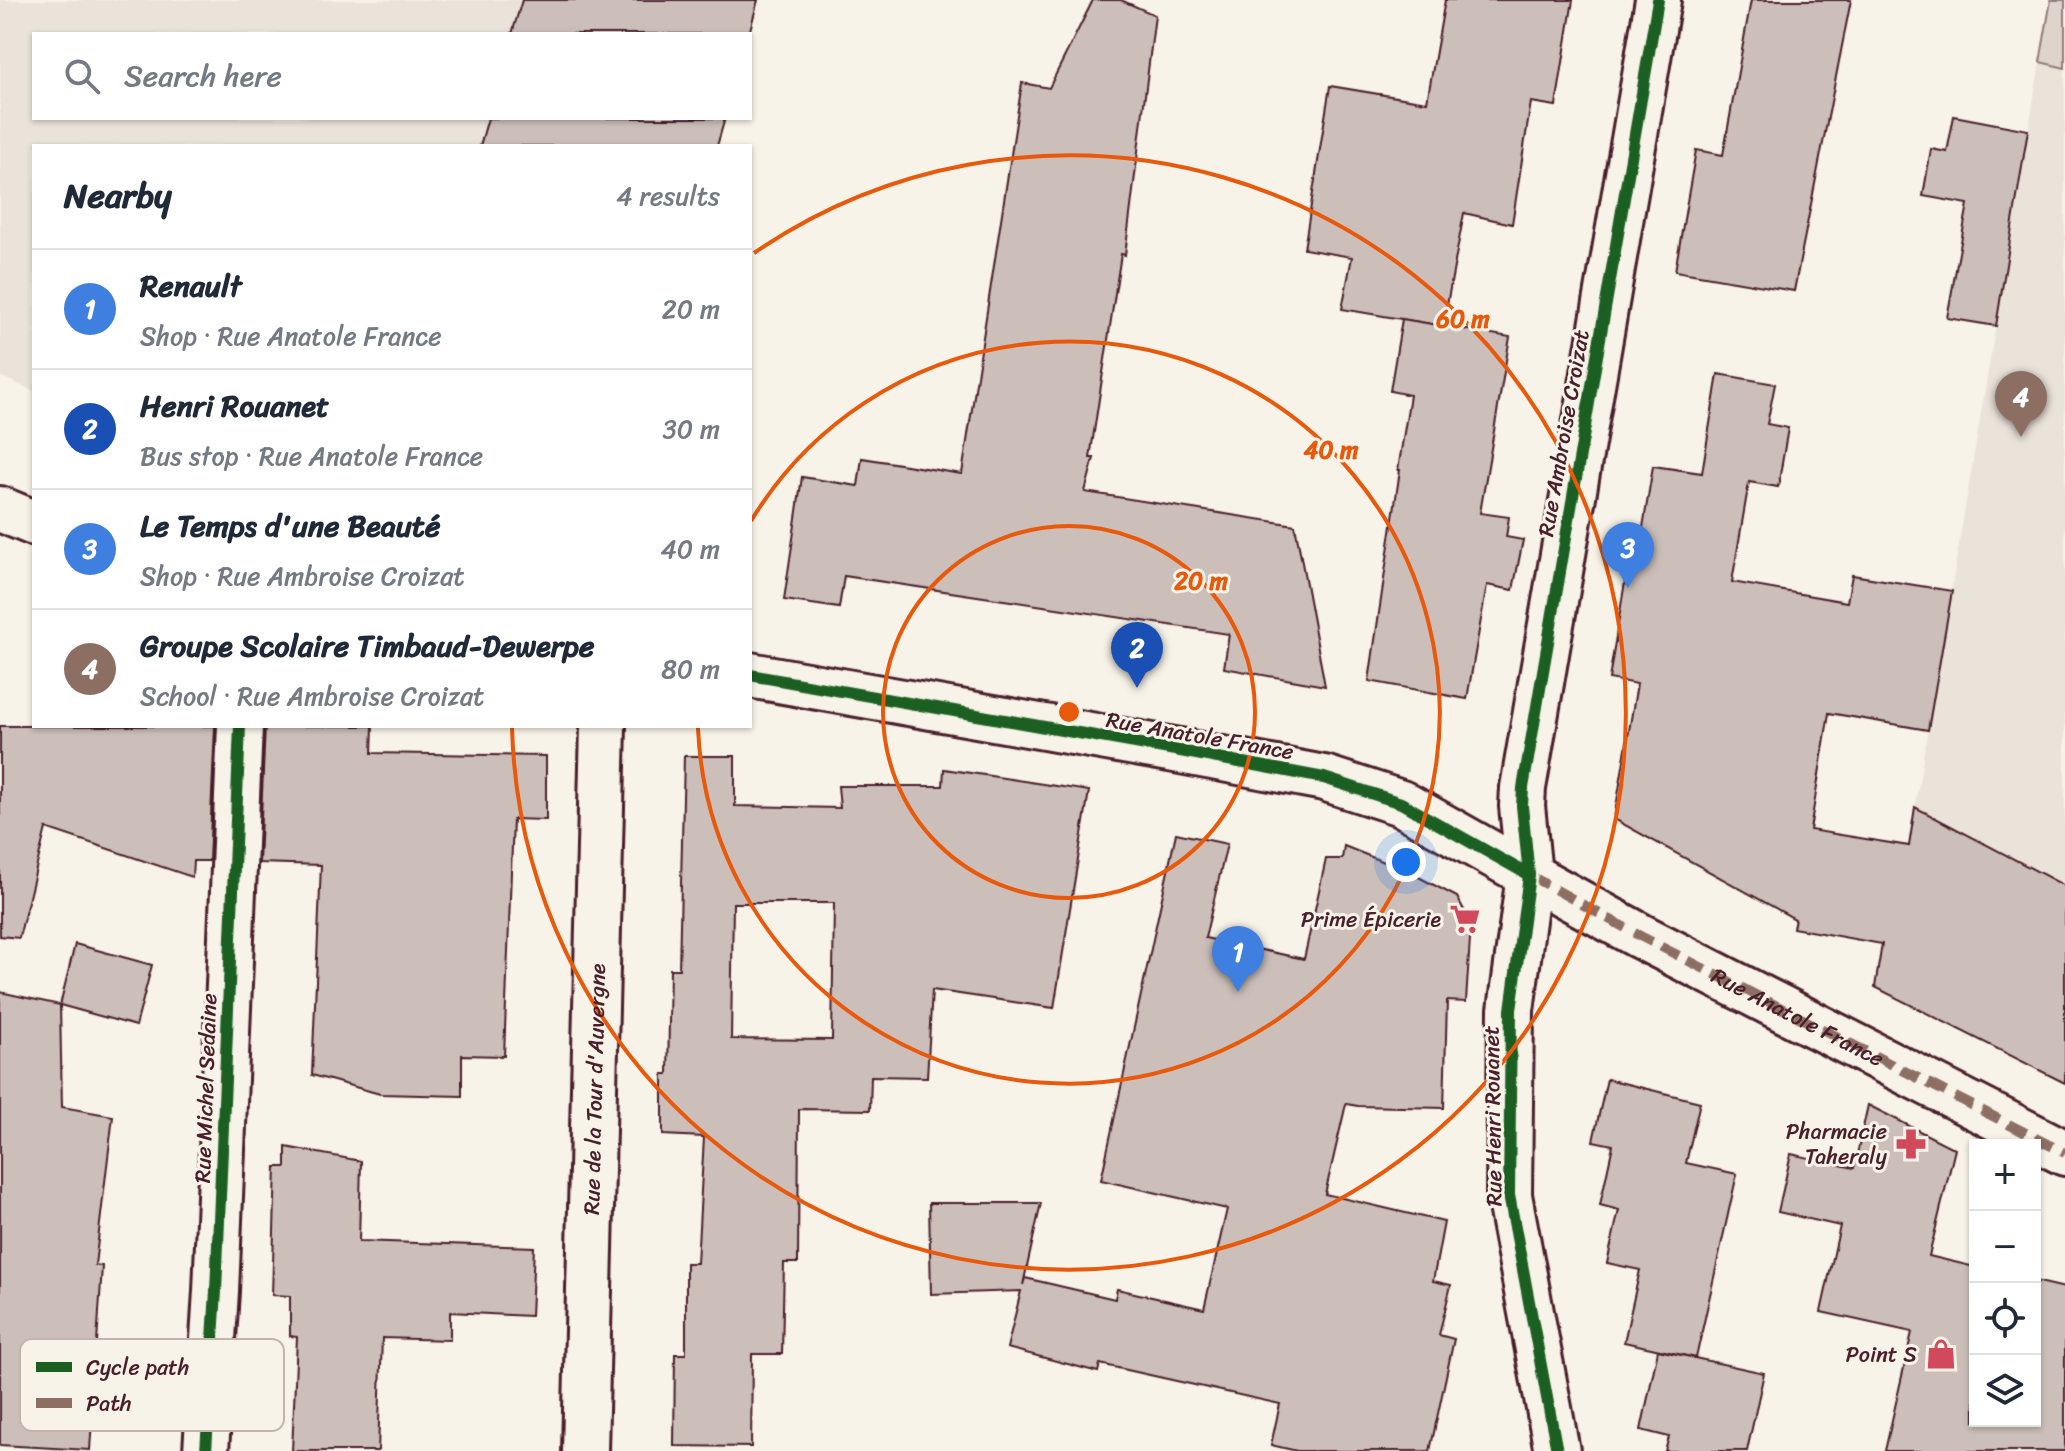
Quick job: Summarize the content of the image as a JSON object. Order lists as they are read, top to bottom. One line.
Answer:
{"streets":{"street":["Rue Ambroise Croizat","Rue Anatole France","Rue Michel Sedaine","Rue de la Tour d'Auvergne","Rue Henri Rouanet"]},"crossings":[["Rue Ambroise Croizat","Rue Anatole France"],["Rue Ambroise Croizat","Rue Henri Rouanet"],["Rue Anatole France","Rue Henri Rouanet"]],"places":{"supermarket":["Prime Épicerie"],"pharmacy":["Pharmacie Taheraly"],"shop":["Point S"]},"legend":["Cycle path","Path"],"page":{"search":"Search here","heading":["Nearby","4 results"],"list":[{"mark":"1","name":"Renault","note":"Shop · Rue Anatole France","value":"20 m"},{"mark":"2","name":"Henri Rouanet","note":"Bus stop · Rue Anatole France","value":"30 m"},{"mark":"3","name":"Le Temps d'une Beauté","note":"Shop · Rue Ambroise Croizat","value":"40 m"},{"mark":"4","name":"Groupe Scolaire Timbaud-Dewerpe","note":"School · Rue Ambroise Croizat","value":"80 m"}],"pins":["4","3","2","1"],"map_buttons":["+","−"]},"rings":["60 m","40 m","20 m"]}
